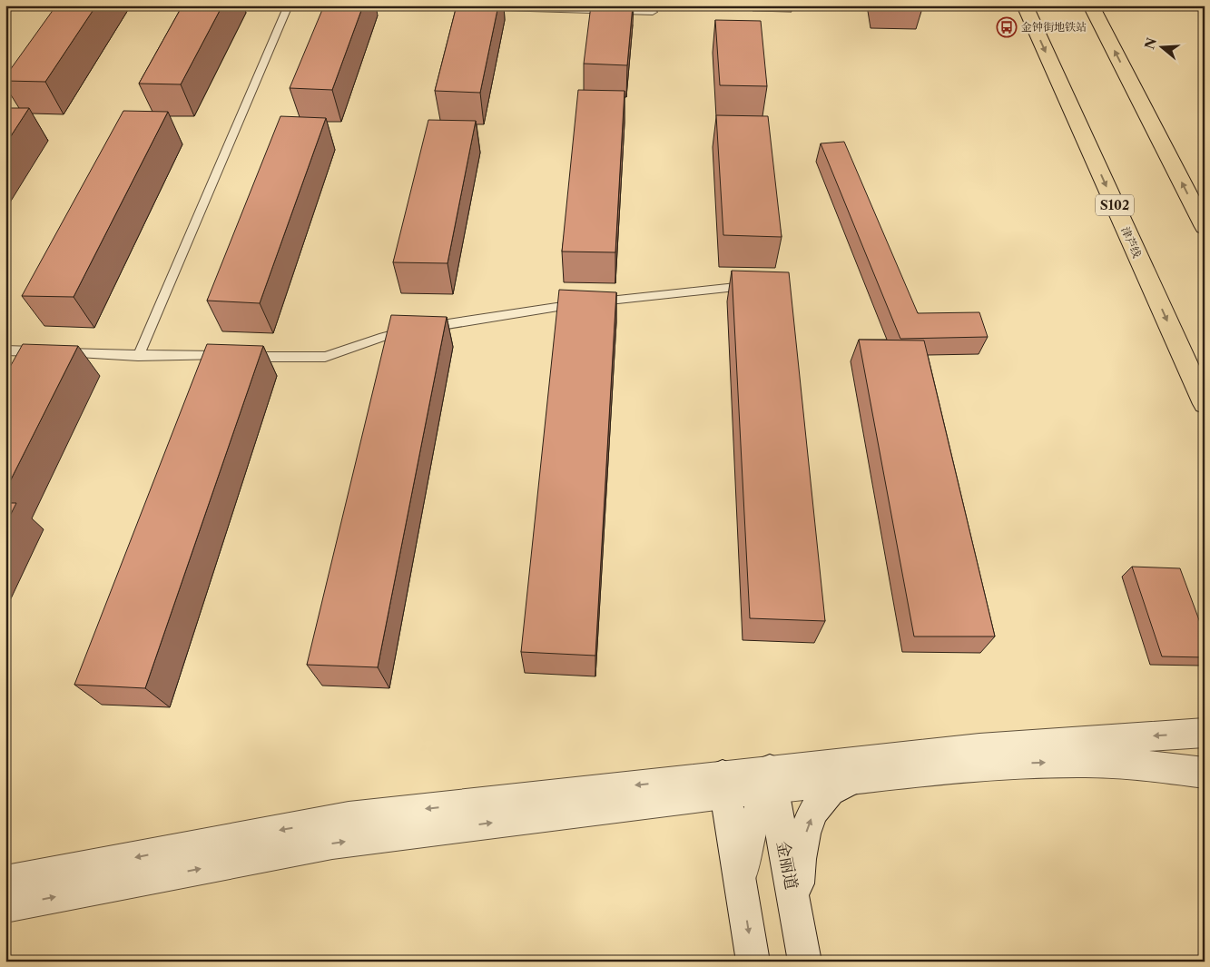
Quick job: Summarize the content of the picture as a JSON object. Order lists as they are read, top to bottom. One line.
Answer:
{"streets":{"highway":["S102","津芦线"],"street":["金丽道"]},"places":{"bus stop":["金钟街地铁站"]},"north":"left"}
